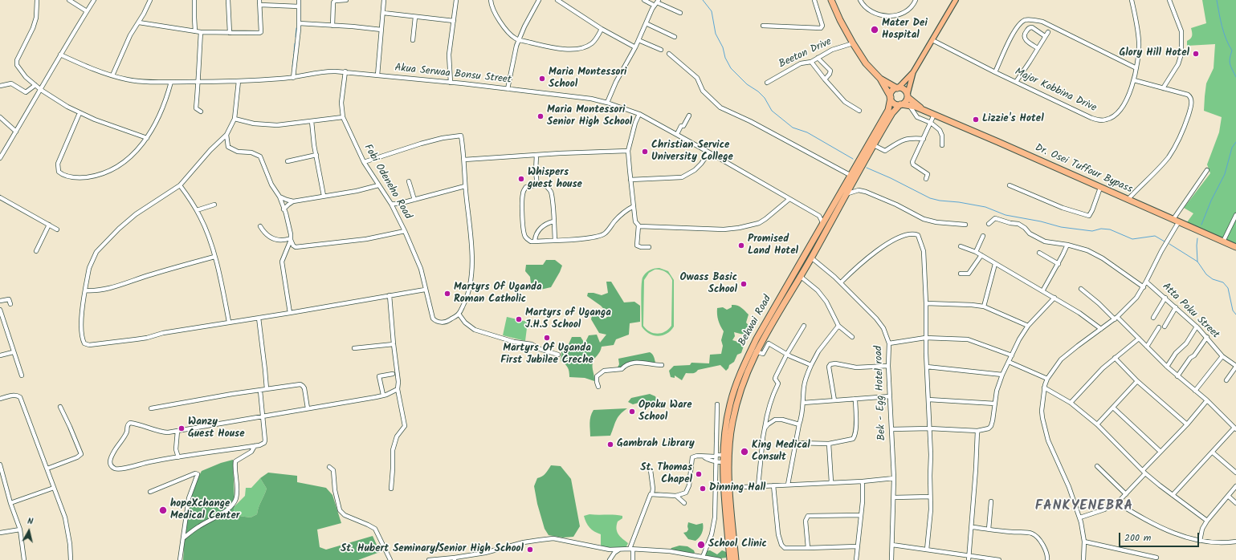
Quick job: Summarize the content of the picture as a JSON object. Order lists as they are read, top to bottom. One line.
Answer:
{"streets":{"highway":["Dr. Osei Tuffour Bypass","Bekwai Road"],"street":["Beeton Drive","Akua Serwaa Bonsu Street","Major Kobbina Drive","Fobi Odeneho Road","Atta Poku Street","Bek - Egg Hotel road"]},"crossings":[["Akua Serwaa Bonsu Street","Fobi Odeneho Road"],["Bekwai Road","Bek - Egg Hotel road"]],"districts":["FANKYENEBRA"],"places":["Mater Dei Hospital","Glory Hill Hotel","Maria Montessori School","Maria Montessori Senior High School","Lizzie's Hotel","Christian Service University College","Whispers guest house","Promised Land Hotel","Owass Basic School","Martyrs Of Uganda Roman Catholic","Martyrs of Uganga J.H.S School","Martyrs Of Uganda First Jubilee Creche","Opoku Ware School","Wanzy Guest House","Gambrah Library","King Medical Consult","St. Thomas Chapel","Dinning Hall","hopeXchange Medical Center","School Clinic","St. Hubert Seminary/Senior High School"],"scale_bar":"200 m","north":"top"}
